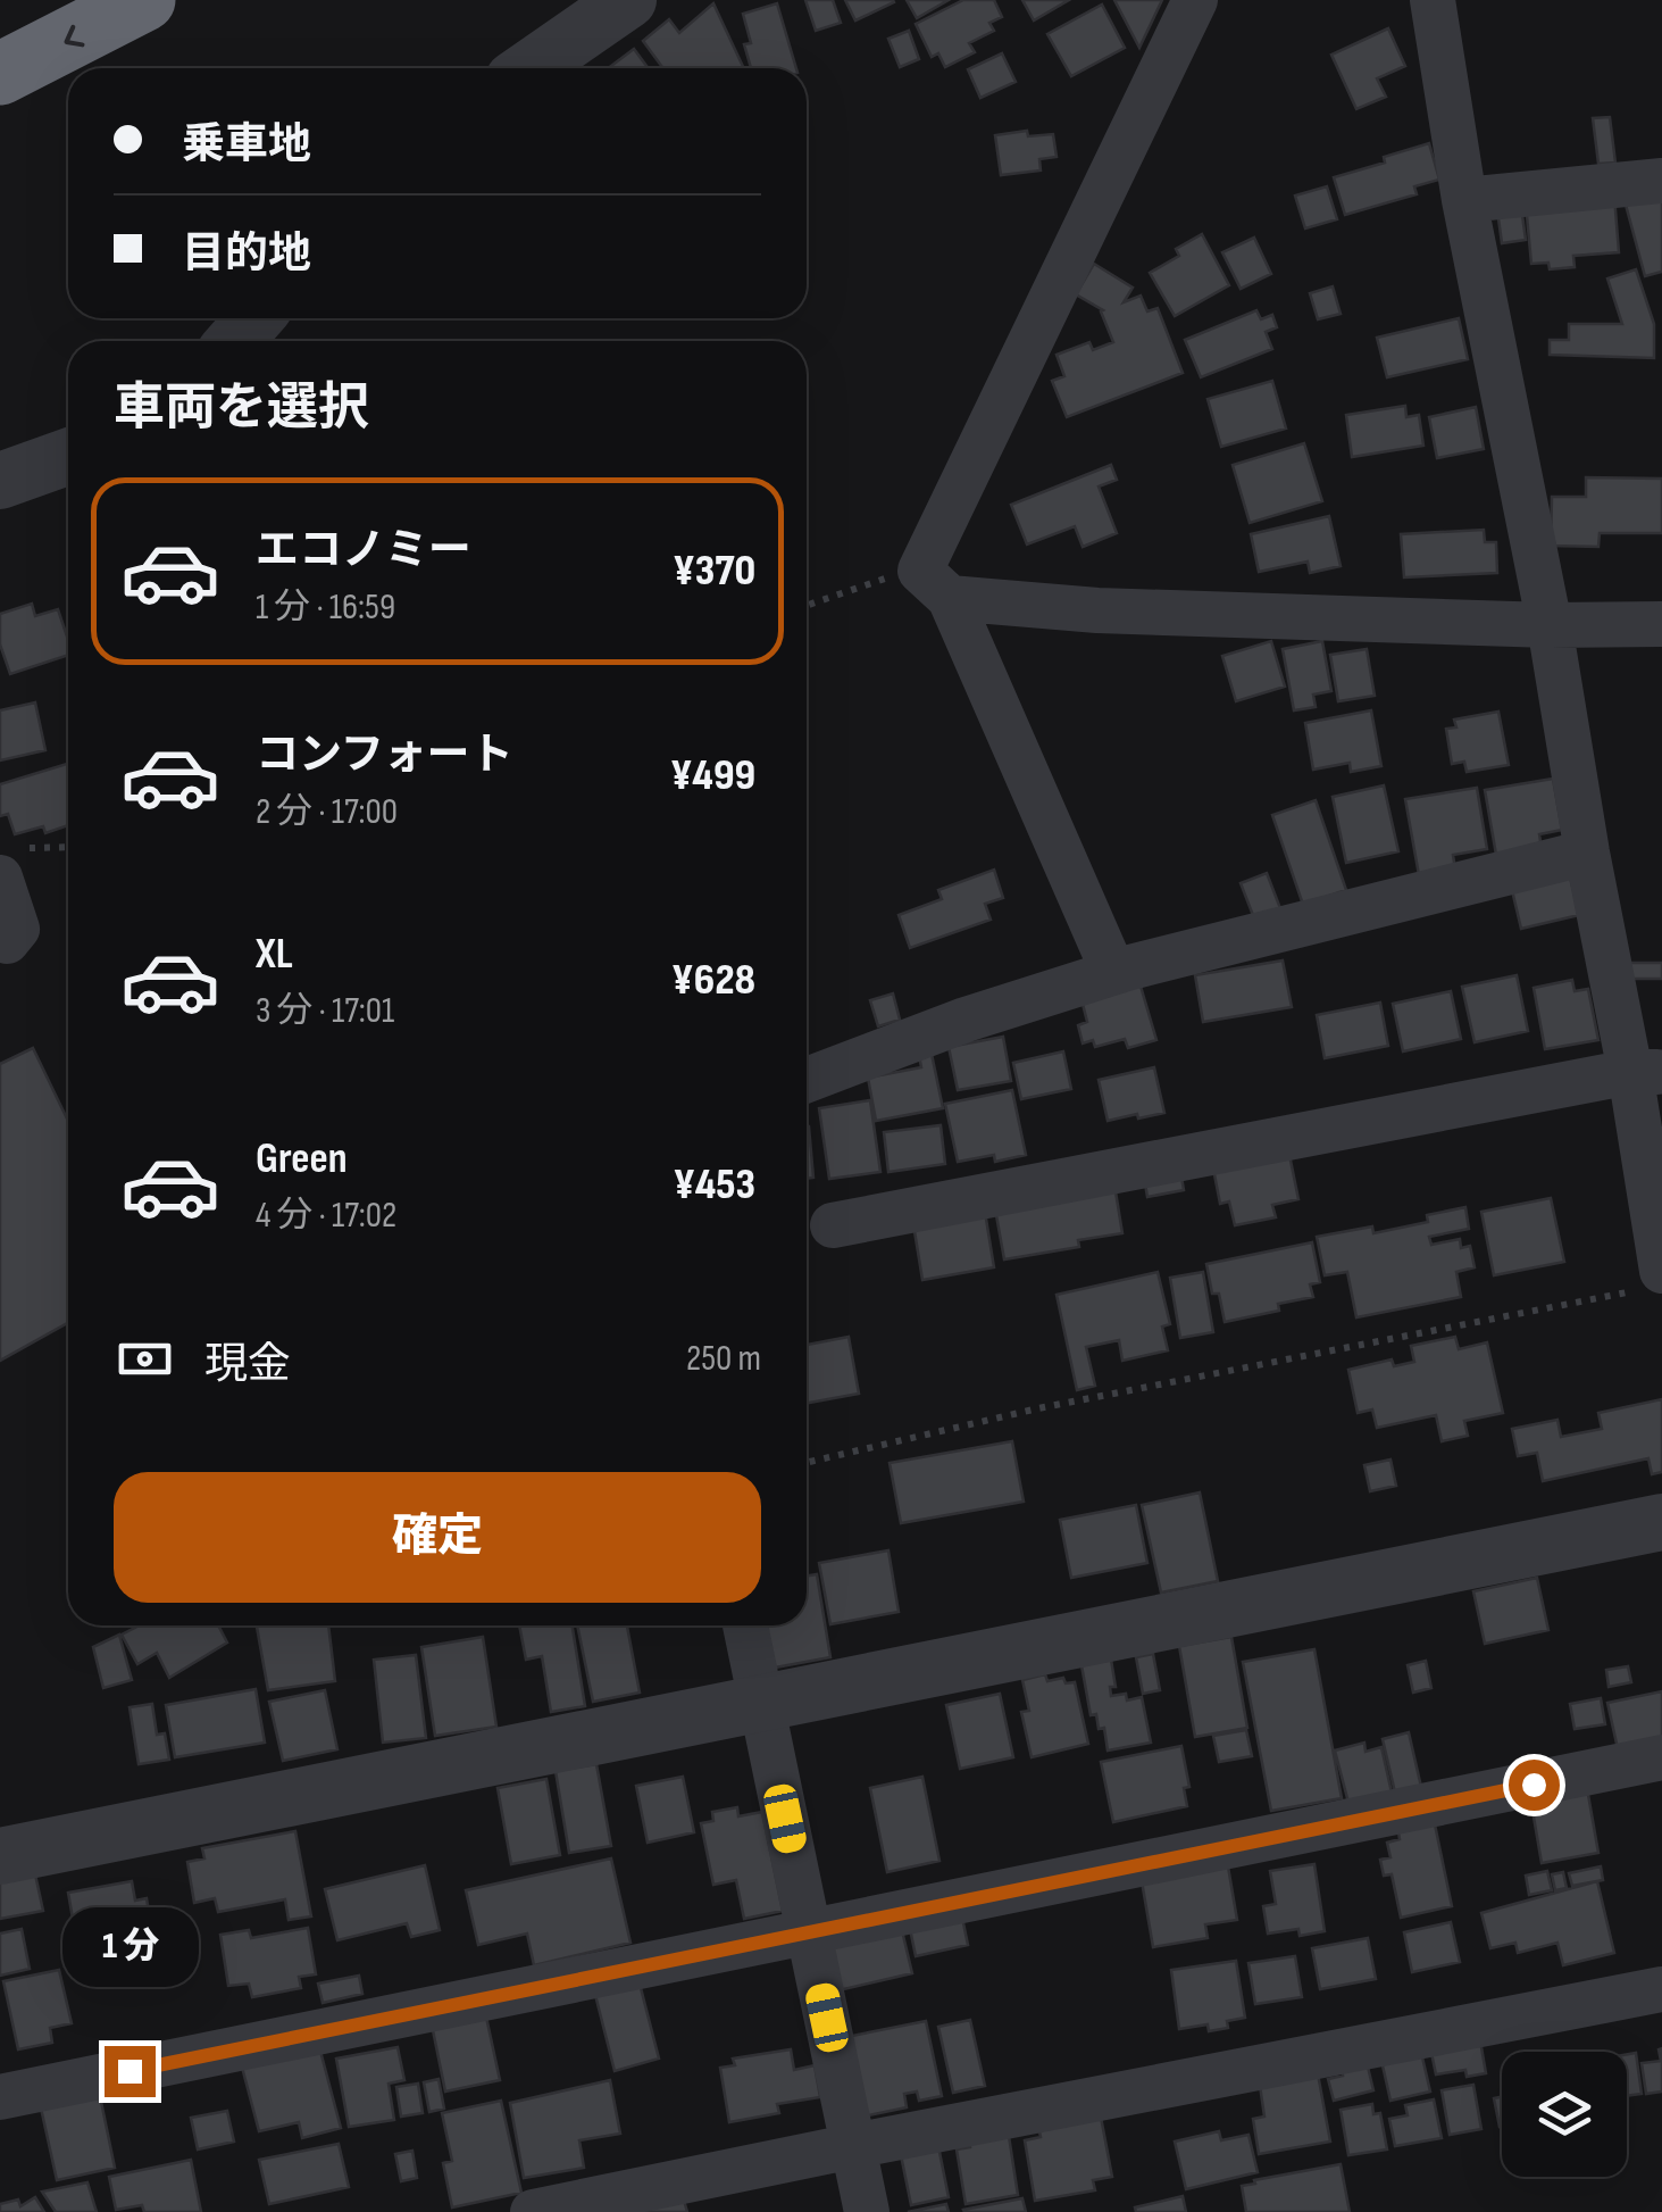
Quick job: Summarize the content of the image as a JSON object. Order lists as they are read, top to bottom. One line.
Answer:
{"page":{"banner":["乗車地","目的地"],"heading":"車両を選択","list":[{"name":"エコノミー","note":"1 分 · 16:59","value":"¥370"},{"name":"コンフォート","note":"2 分 · 17:00","value":"¥499"},{"name":"XL","note":"3 分 · 17:01","value":"¥628"},{"name":"Green","note":"4 分 · 17:02","value":"¥453"}],"pay":["現金","250 m"],"buttons":"確定","bubble":"1 分"}}
